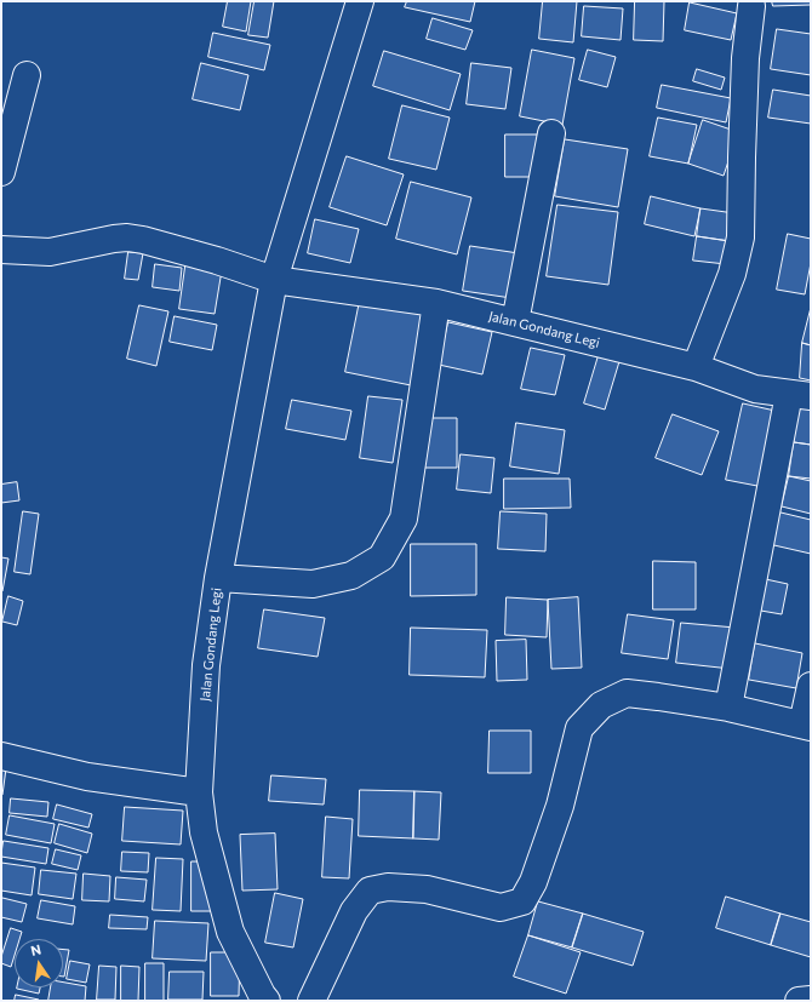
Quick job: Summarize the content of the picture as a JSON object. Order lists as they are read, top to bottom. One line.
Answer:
{"streets":{"street":["Jalan Gondang Legi"]},"north":"top"}
